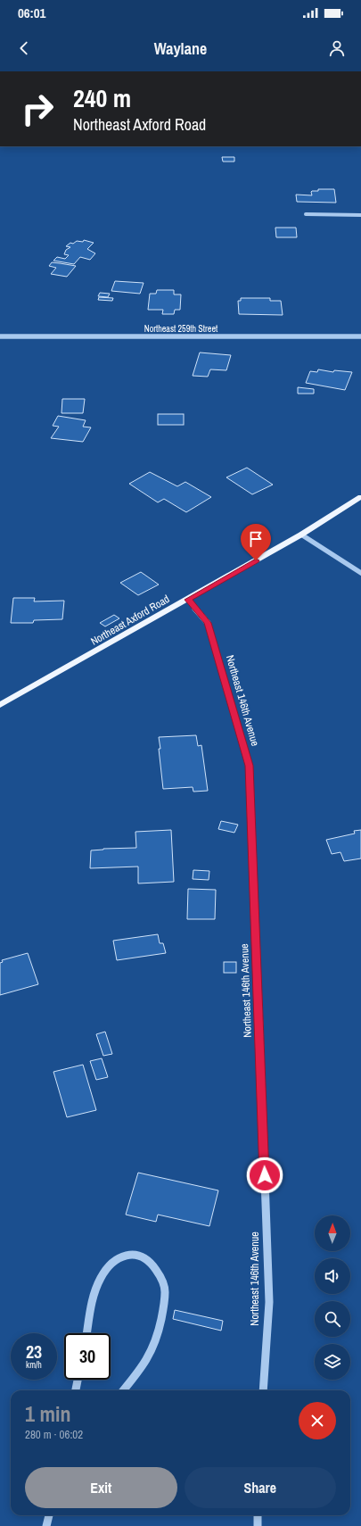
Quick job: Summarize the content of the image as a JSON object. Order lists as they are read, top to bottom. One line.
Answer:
{"streets":{"main road":["Northeast Axford Road"],"street":["Northeast 259th Street","Northeast 146th Avenue"]},"crossings":[["Northeast Axford Road","Northeast 146th Avenue"]],"north":"top","page":{"status":"06:01","header":"Waylane","turn":["240 m","Northeast Axford Road"],"speed":"23 km/h","limit":"30","heading":["1 min","280 m · 06:02"],"buttons":["Exit","Share"]}}
